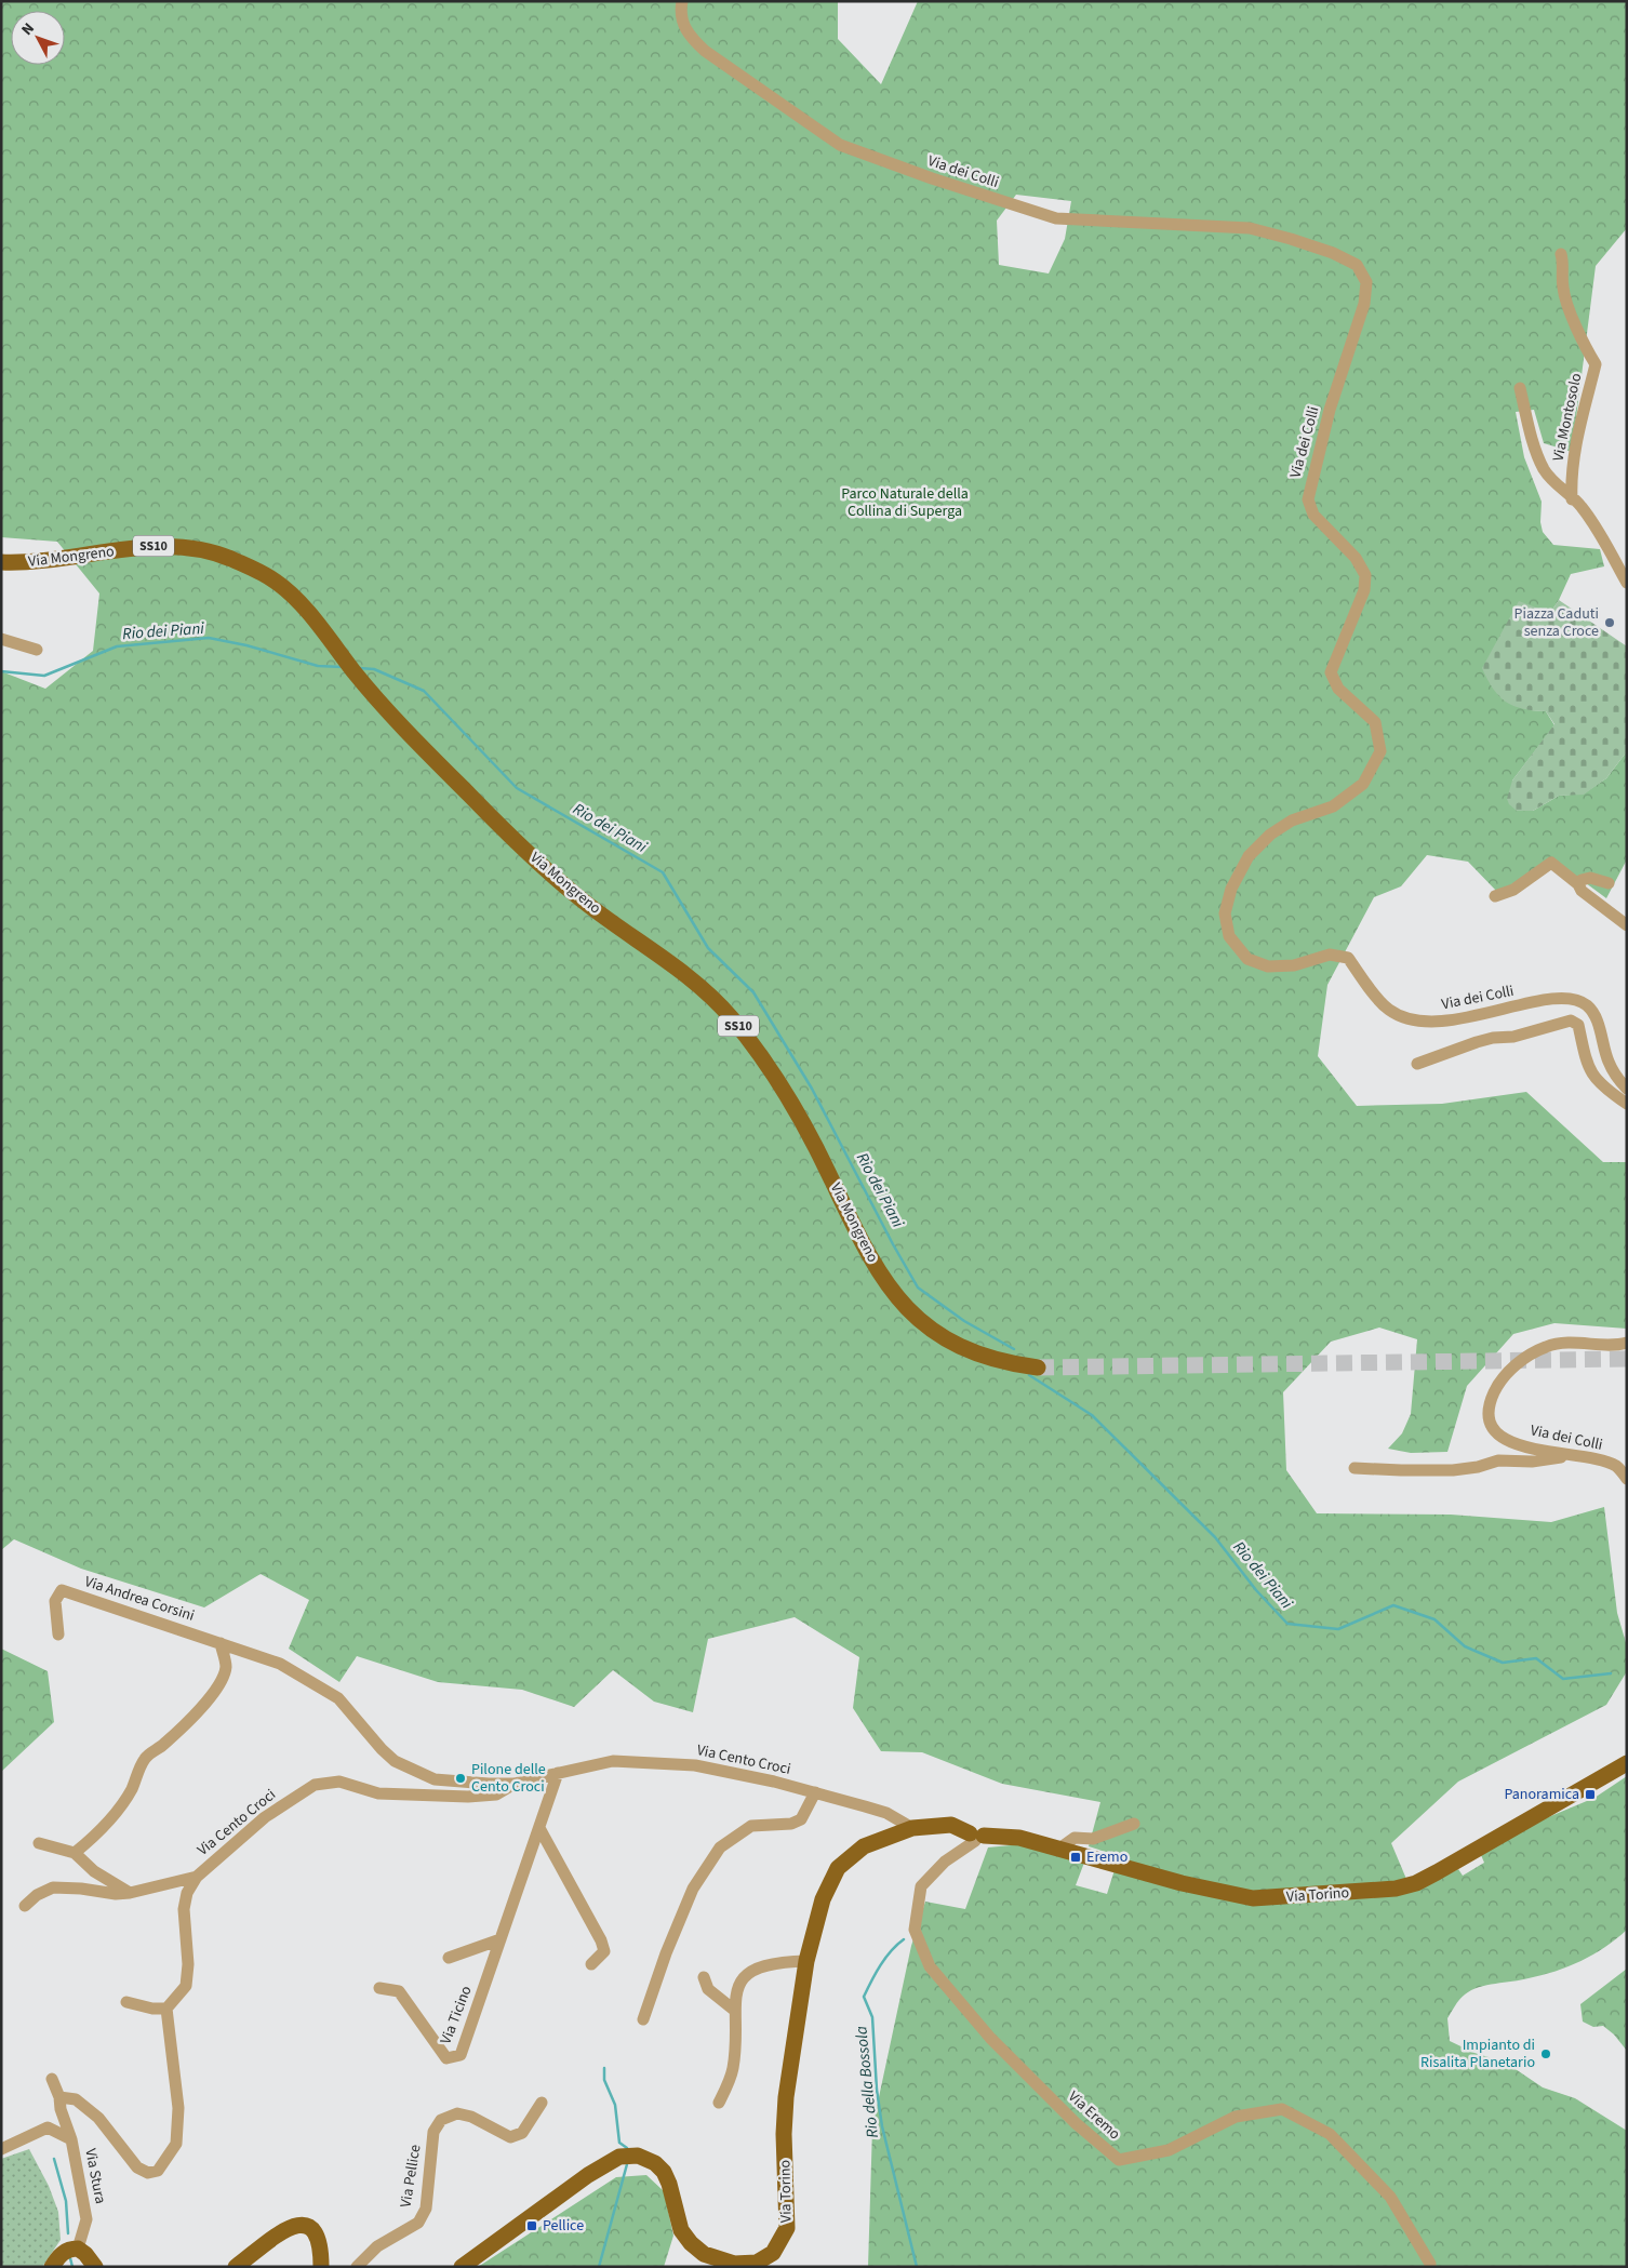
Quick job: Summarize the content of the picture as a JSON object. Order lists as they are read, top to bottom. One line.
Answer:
{"streets":{"main road":["SS10","Via Mongreno","Via Torino"],"street":["Via dei Colli","Via Montosolo","Via Andrea Corsini","Via Cento Croci","Via Ticino","Via Eremo","Via Stura","Via Pellice"]},"crossings":[["Via Andrea Corsini","Via Cento Croci"],["Via Cento Croci","Via Torino"],["Via Cento Croci","Via Ticino"],["Via Torino","Via Eremo"]],"water":["Rio dei Piani","Rio della Bossola"],"parks":["Parco Naturale della Collina di Superga"],"places":{"other":["Piazza Caduti senza Croce","Pilone delle Cento Croci","Impianto di Risalita Planetario"],"transit":["Panoramica","Eremo","Pellice"]},"north":"top left"}
